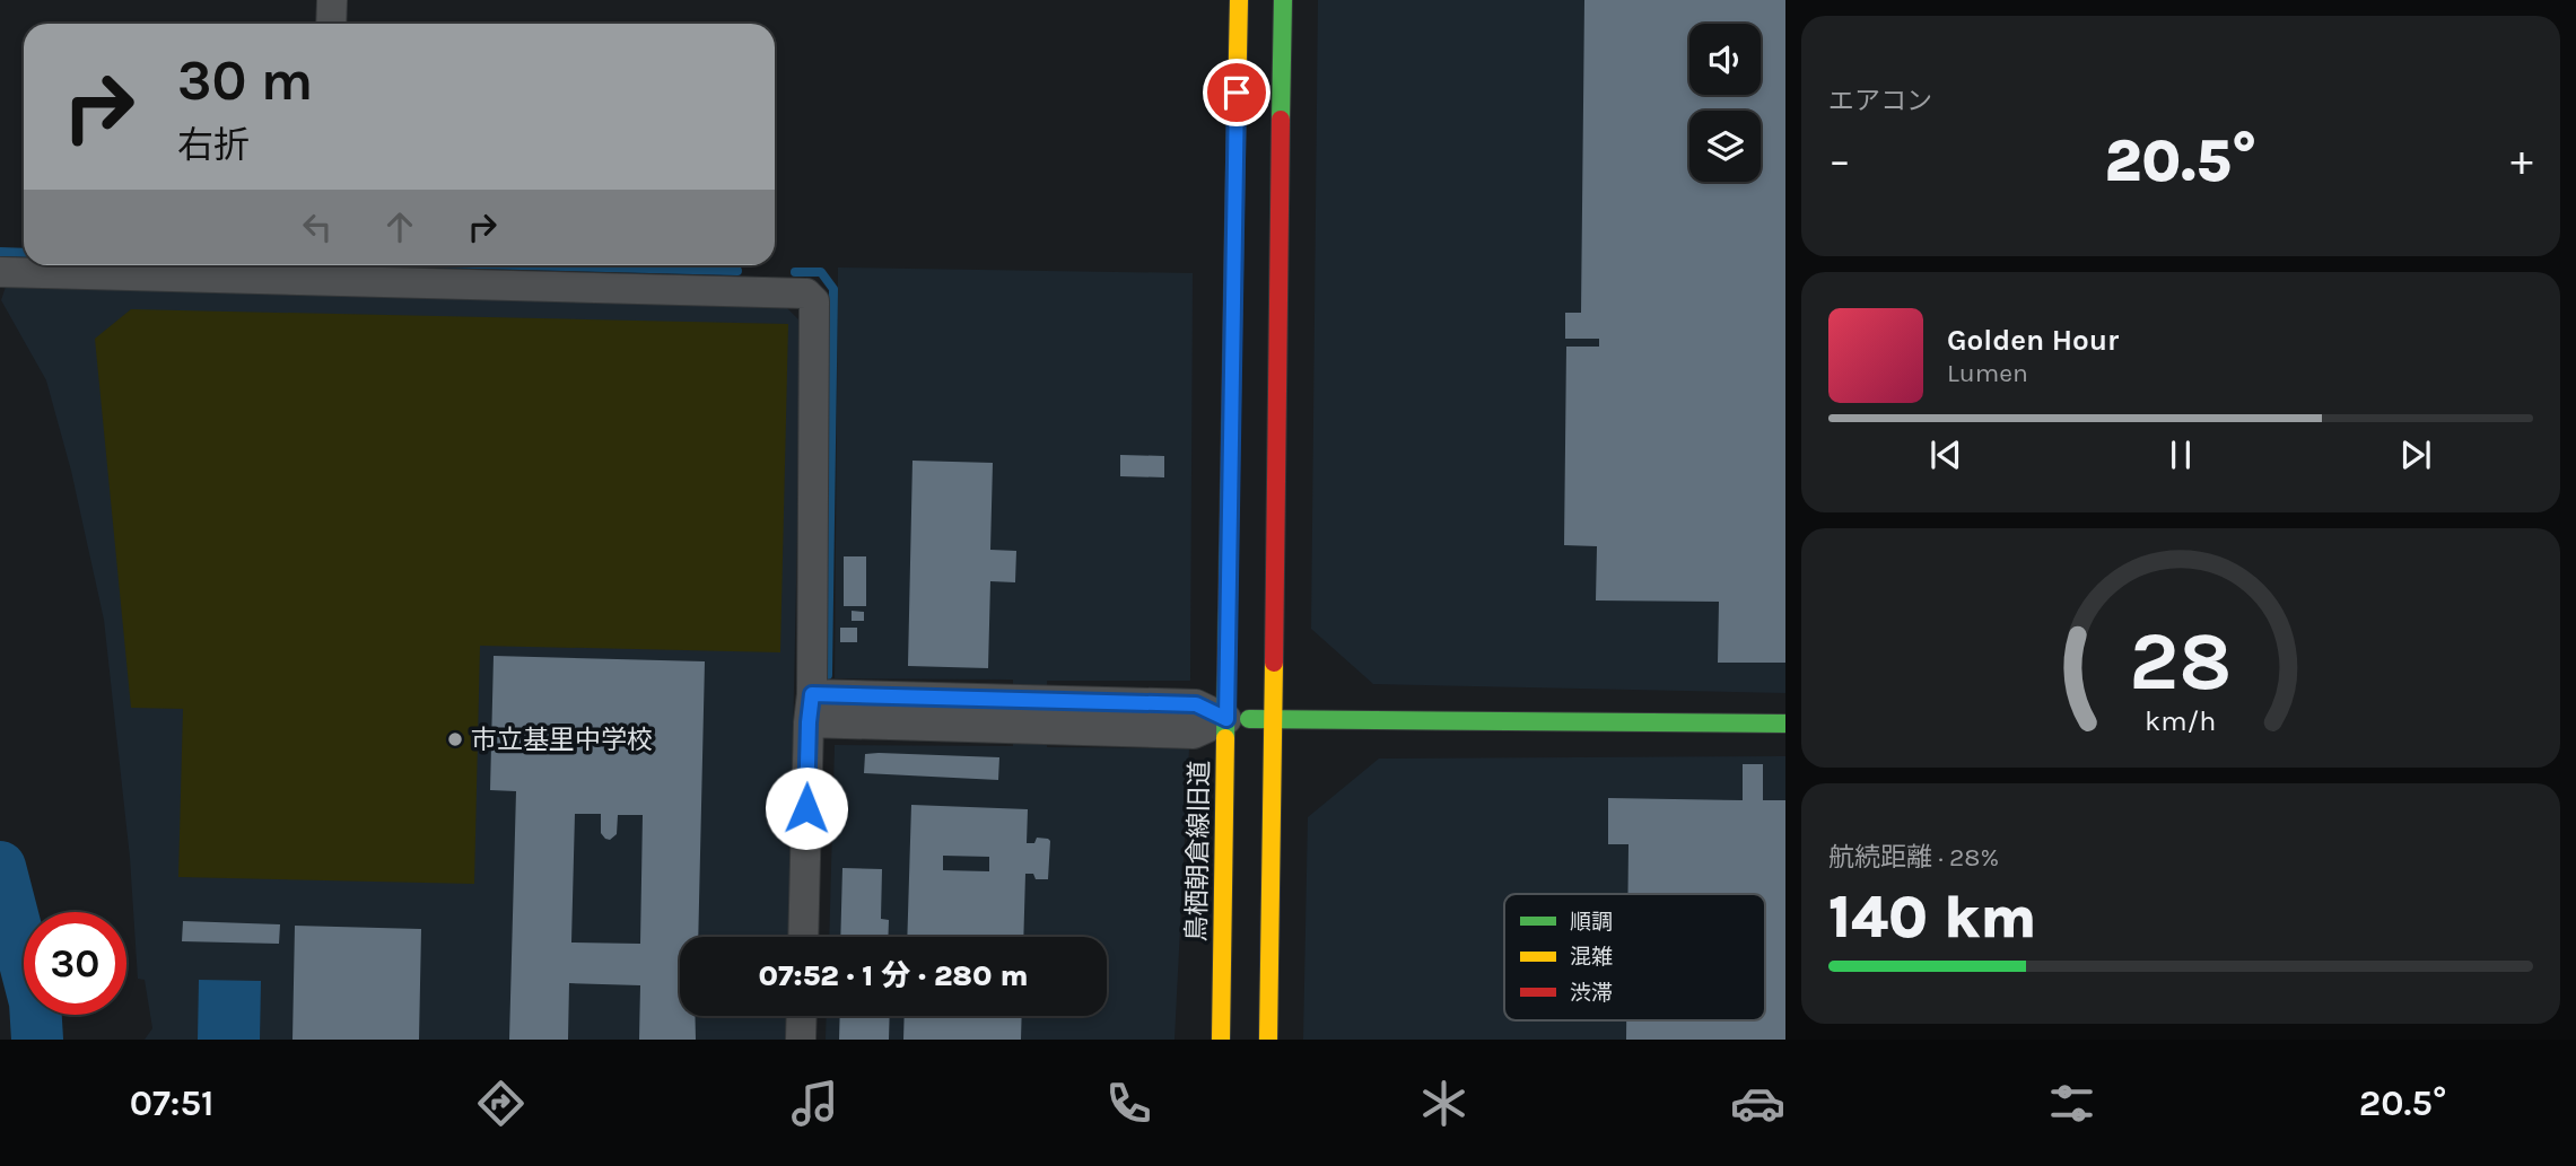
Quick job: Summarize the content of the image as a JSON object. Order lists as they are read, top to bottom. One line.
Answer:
{"streets":{"street":["鳥栖朝倉線旧道"]},"places":["市立基里中学校"],"legend":["順調","混雑","渋滞"],"page":{"tile":["エアコン",["航続距離 · 28%","140 km"]],"turn":["30 m","右折"],"heat":["−","20.5°","+"],"song":["Golden Hour","Lumen"],"limit":"30","trip":"07:52 · 1 分 · 280 m","tabs":["07:51","20.5°"],"gauge":["28","km/h"]}}
